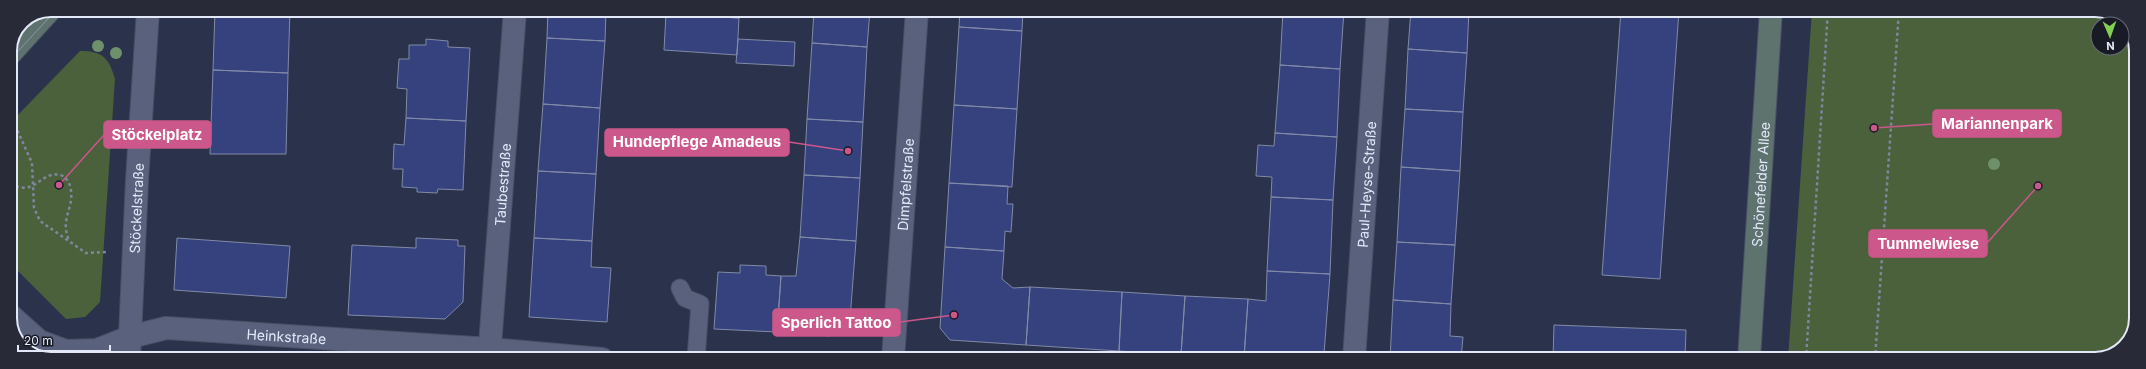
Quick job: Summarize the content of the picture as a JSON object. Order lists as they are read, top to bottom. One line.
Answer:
{"streets":{"main road":["Schönefelder Allee"],"street":["Taubestraße","Dimpfelstraße","Paul-Heyse-Straße","Stöckelstraße","Heinkstraße"]},"crossings":[["Stöckelstraße","Heinkstraße"]],"places":["Mariannenpark","Hundepflege Amadeus","Stöckelplatz","Tummelwiese","Sperlich Tattoo"],"scale_bar":"20 m","north":"bottom"}
